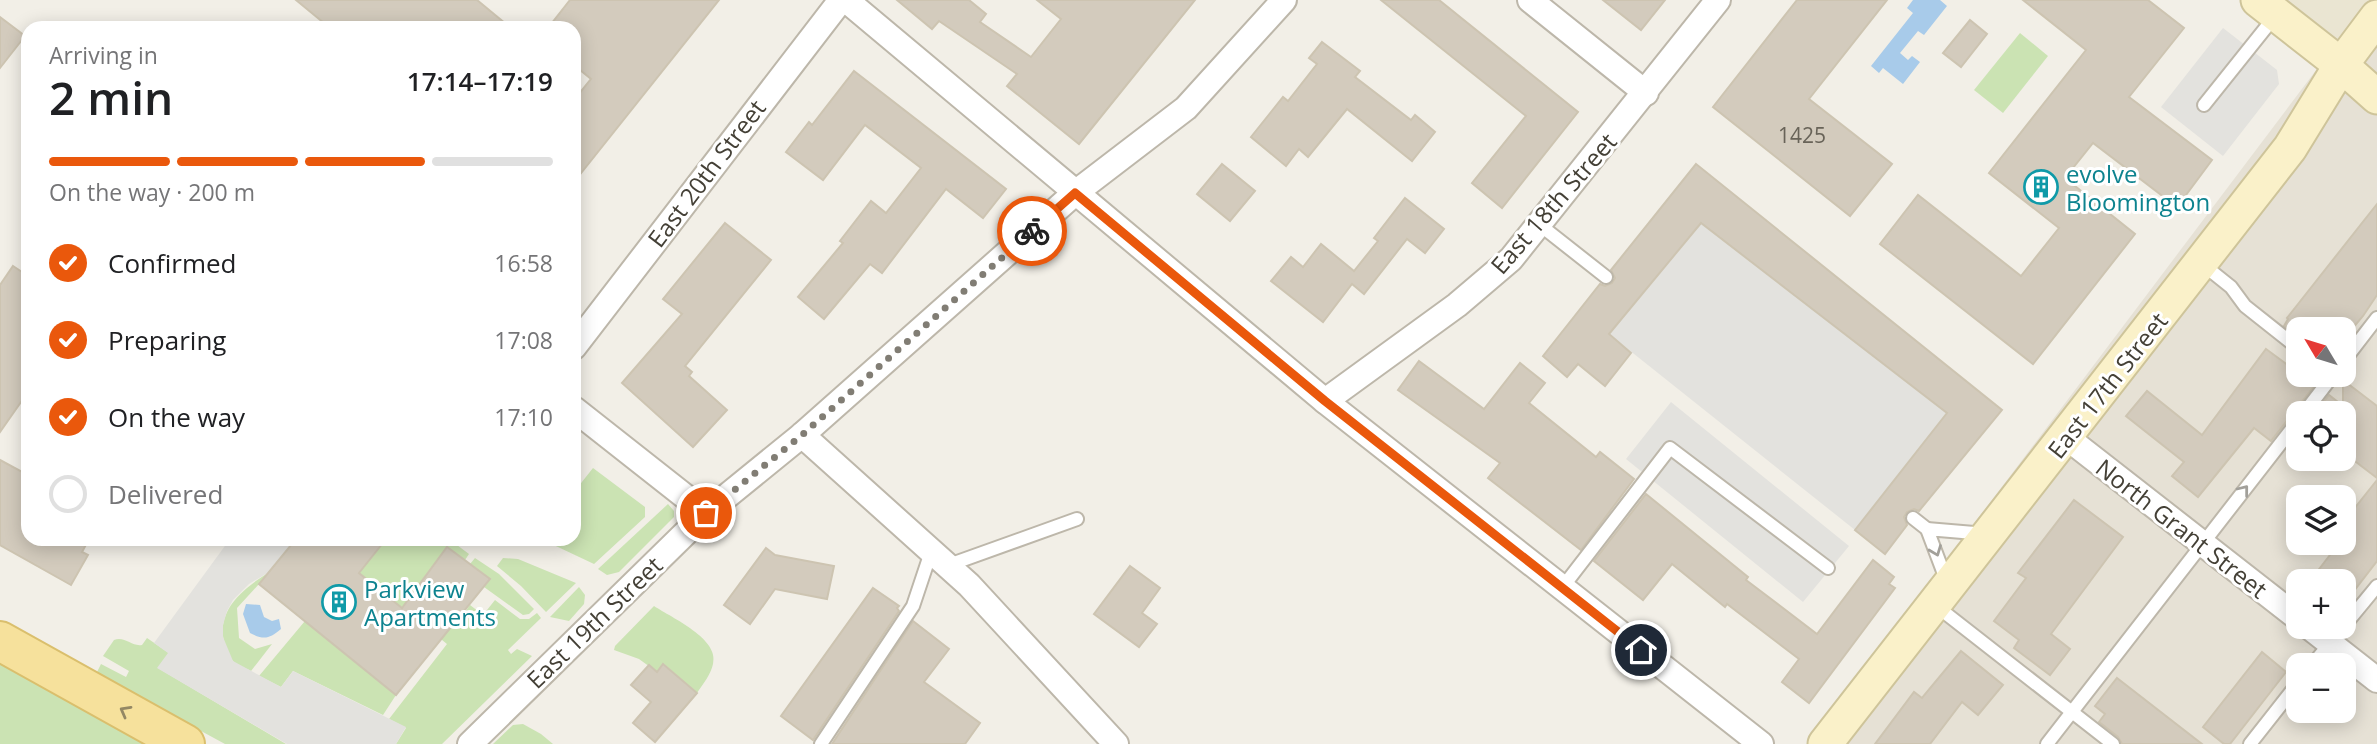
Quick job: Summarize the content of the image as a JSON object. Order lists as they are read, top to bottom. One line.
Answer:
{"streets":{"main road":["East 17th Street"],"street":["East 20th Street","East 18th Street","North Grant Street","East 19th Street"]},"crossings":[["East 17th Street","North Grant Street"]],"places":{"building":["evolve Bloomington","Parkview Apartments"]},"house_numbers":["1425"],"north":"top left","page":{"heading":["2 min","Arriving in","17:14–17:19"],"bar":"On the way · 200 m","list":[["Confirmed","16:58"],["Preparing","17:08"],["On the way","17:10"],"Delivered"],"map_buttons":["+","−"]}}
